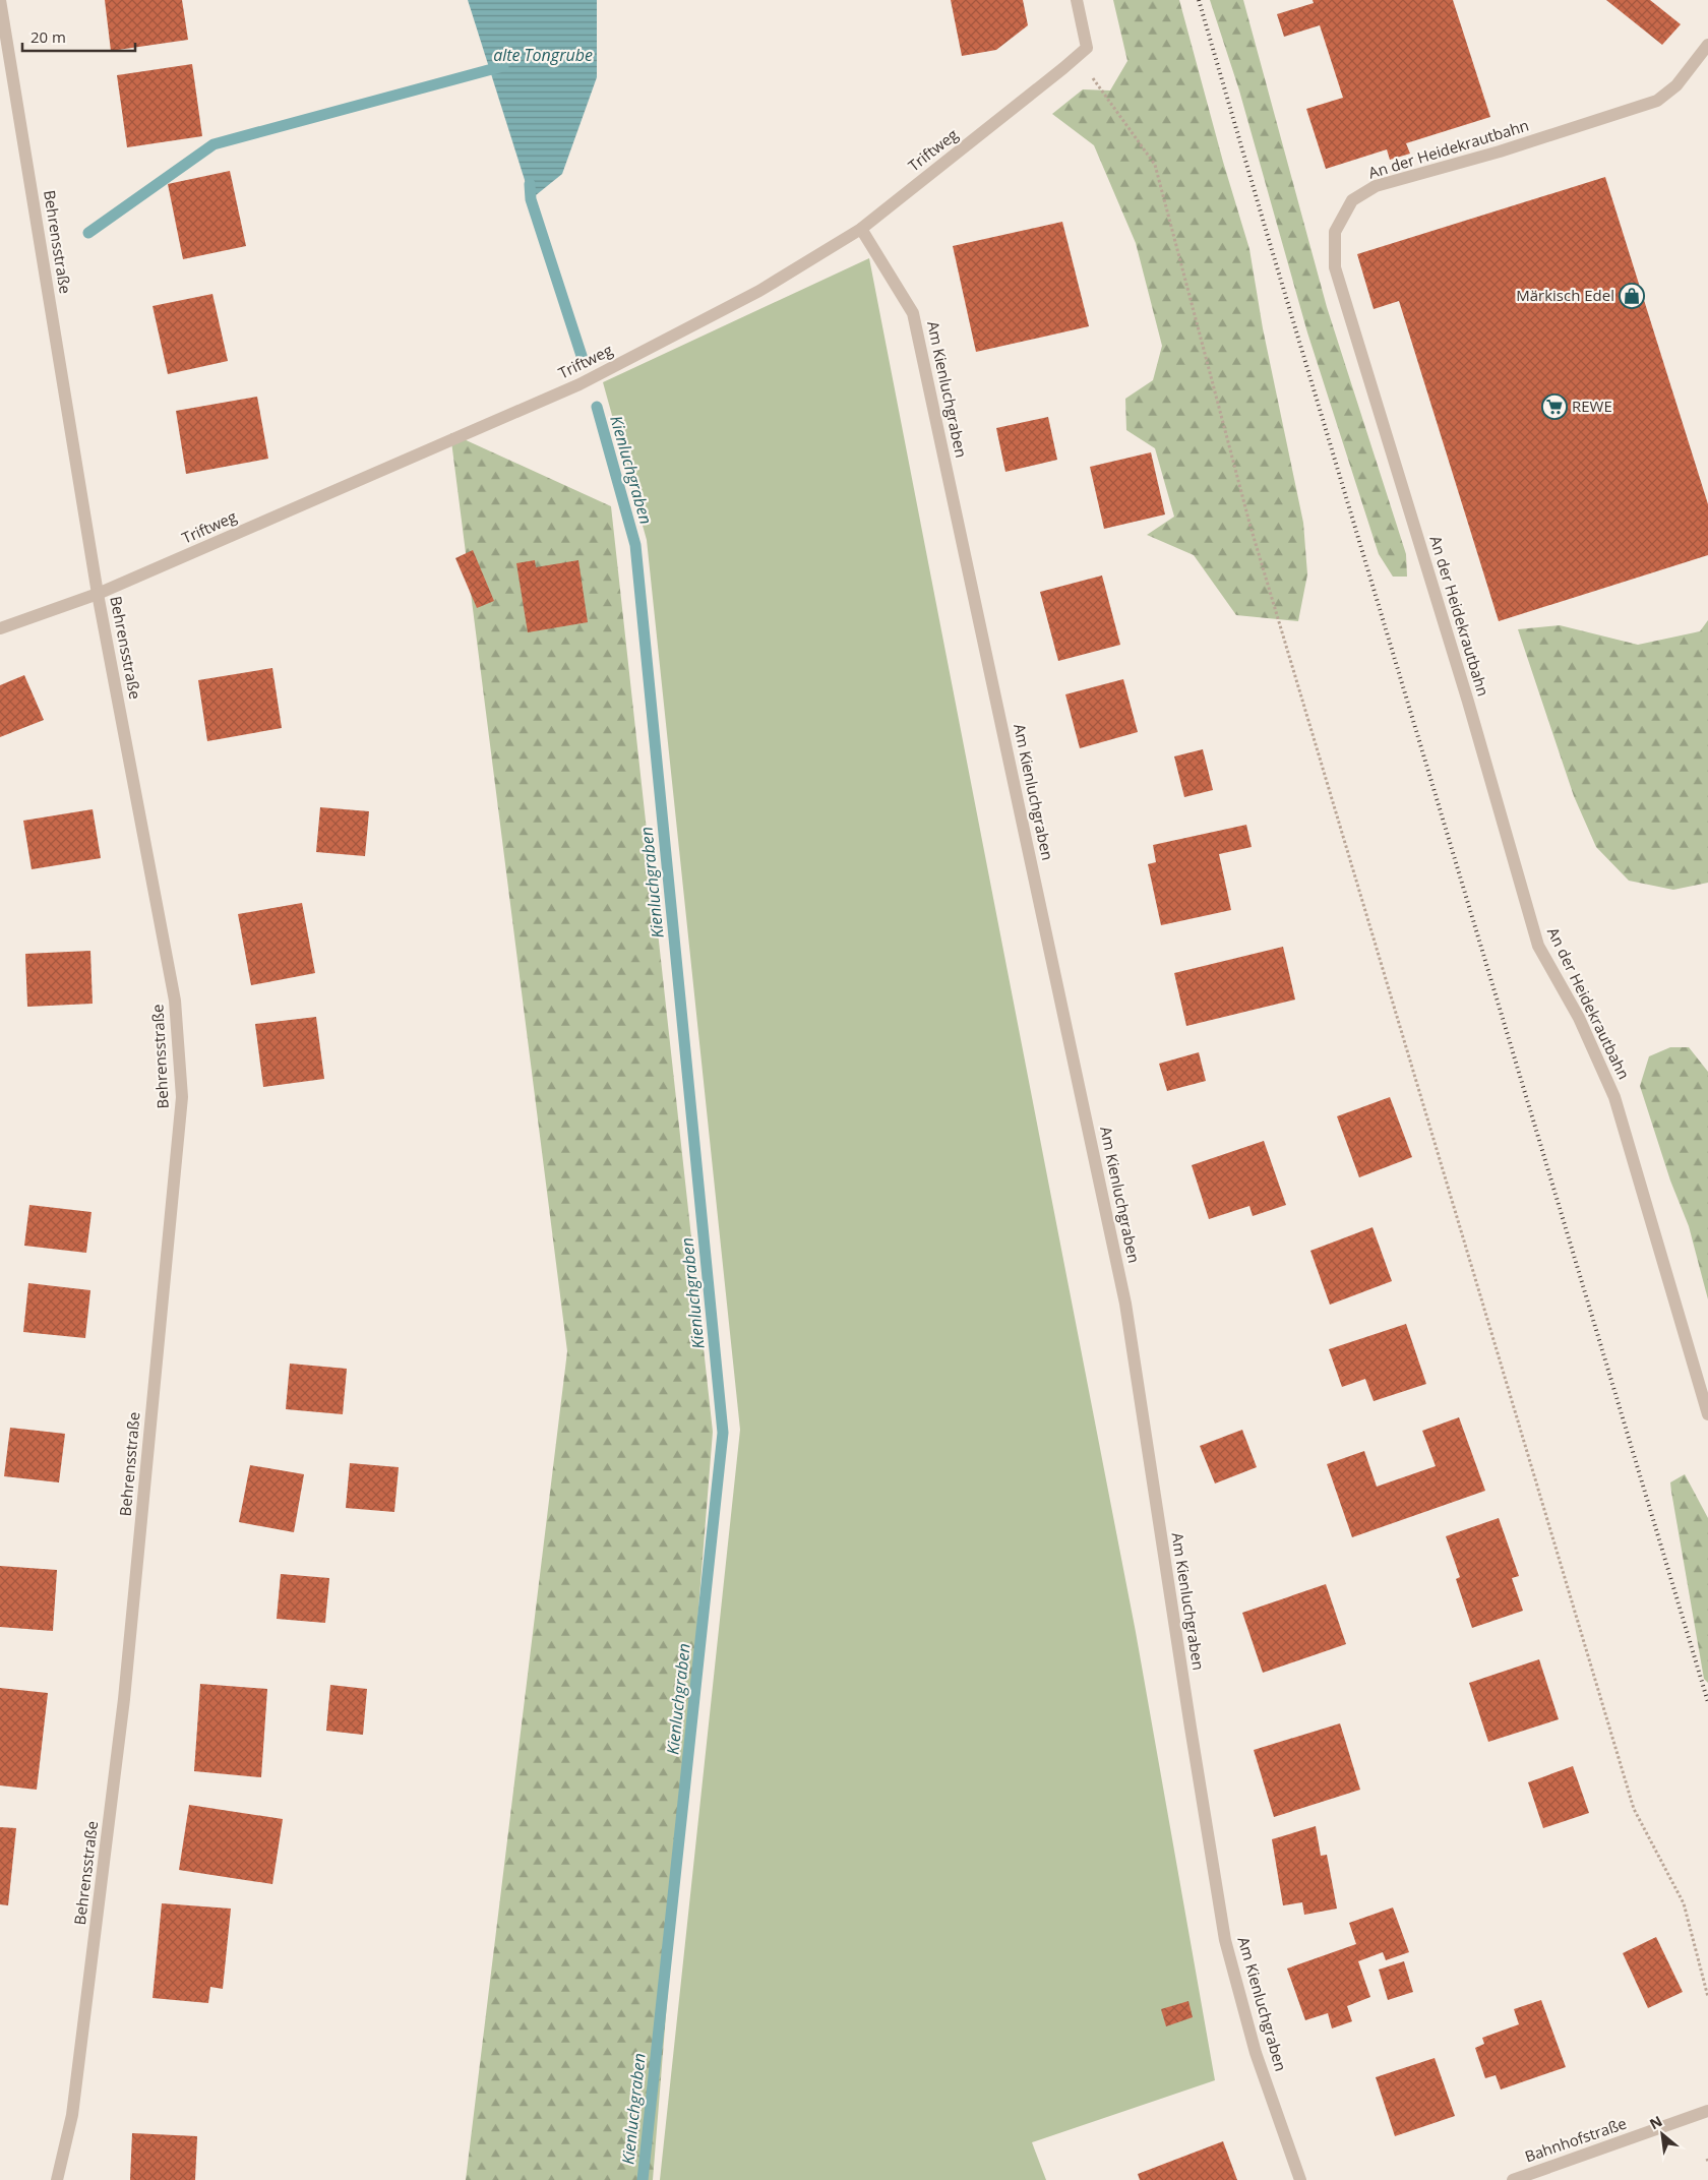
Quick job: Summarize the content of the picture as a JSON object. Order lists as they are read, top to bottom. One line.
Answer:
{"streets":{"street":["An der Heidekrautbahn","Triftweg","Behrensstraße","Am Kienluchgraben","Bahnhofstraße"]},"crossings":[["Triftweg","Behrensstraße"],["Triftweg","Am Kienluchgraben"]],"water":["alte Tongrube","Kienluchgraben"],"places":{"shop":["Märkisch Edel"],"supermarket":["REWE"]},"scale_bar":"20 m","north":"top left"}
